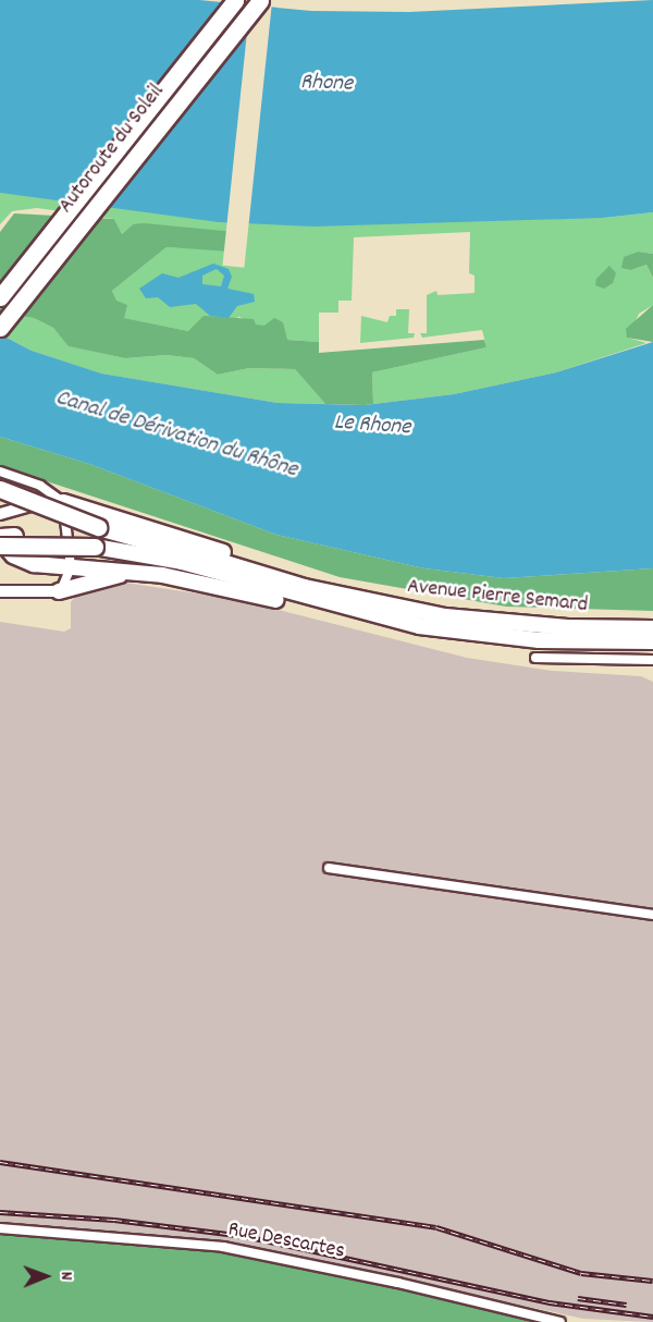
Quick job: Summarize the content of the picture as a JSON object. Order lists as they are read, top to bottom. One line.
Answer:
{"streets":{"highway":["Autoroute du Soleil","Avenue Pierre Semard"],"street":["Rue Descartes"]},"water":["Rhone","Le Rhone","Canal de Dérivation du Rhône"],"north":"right"}
